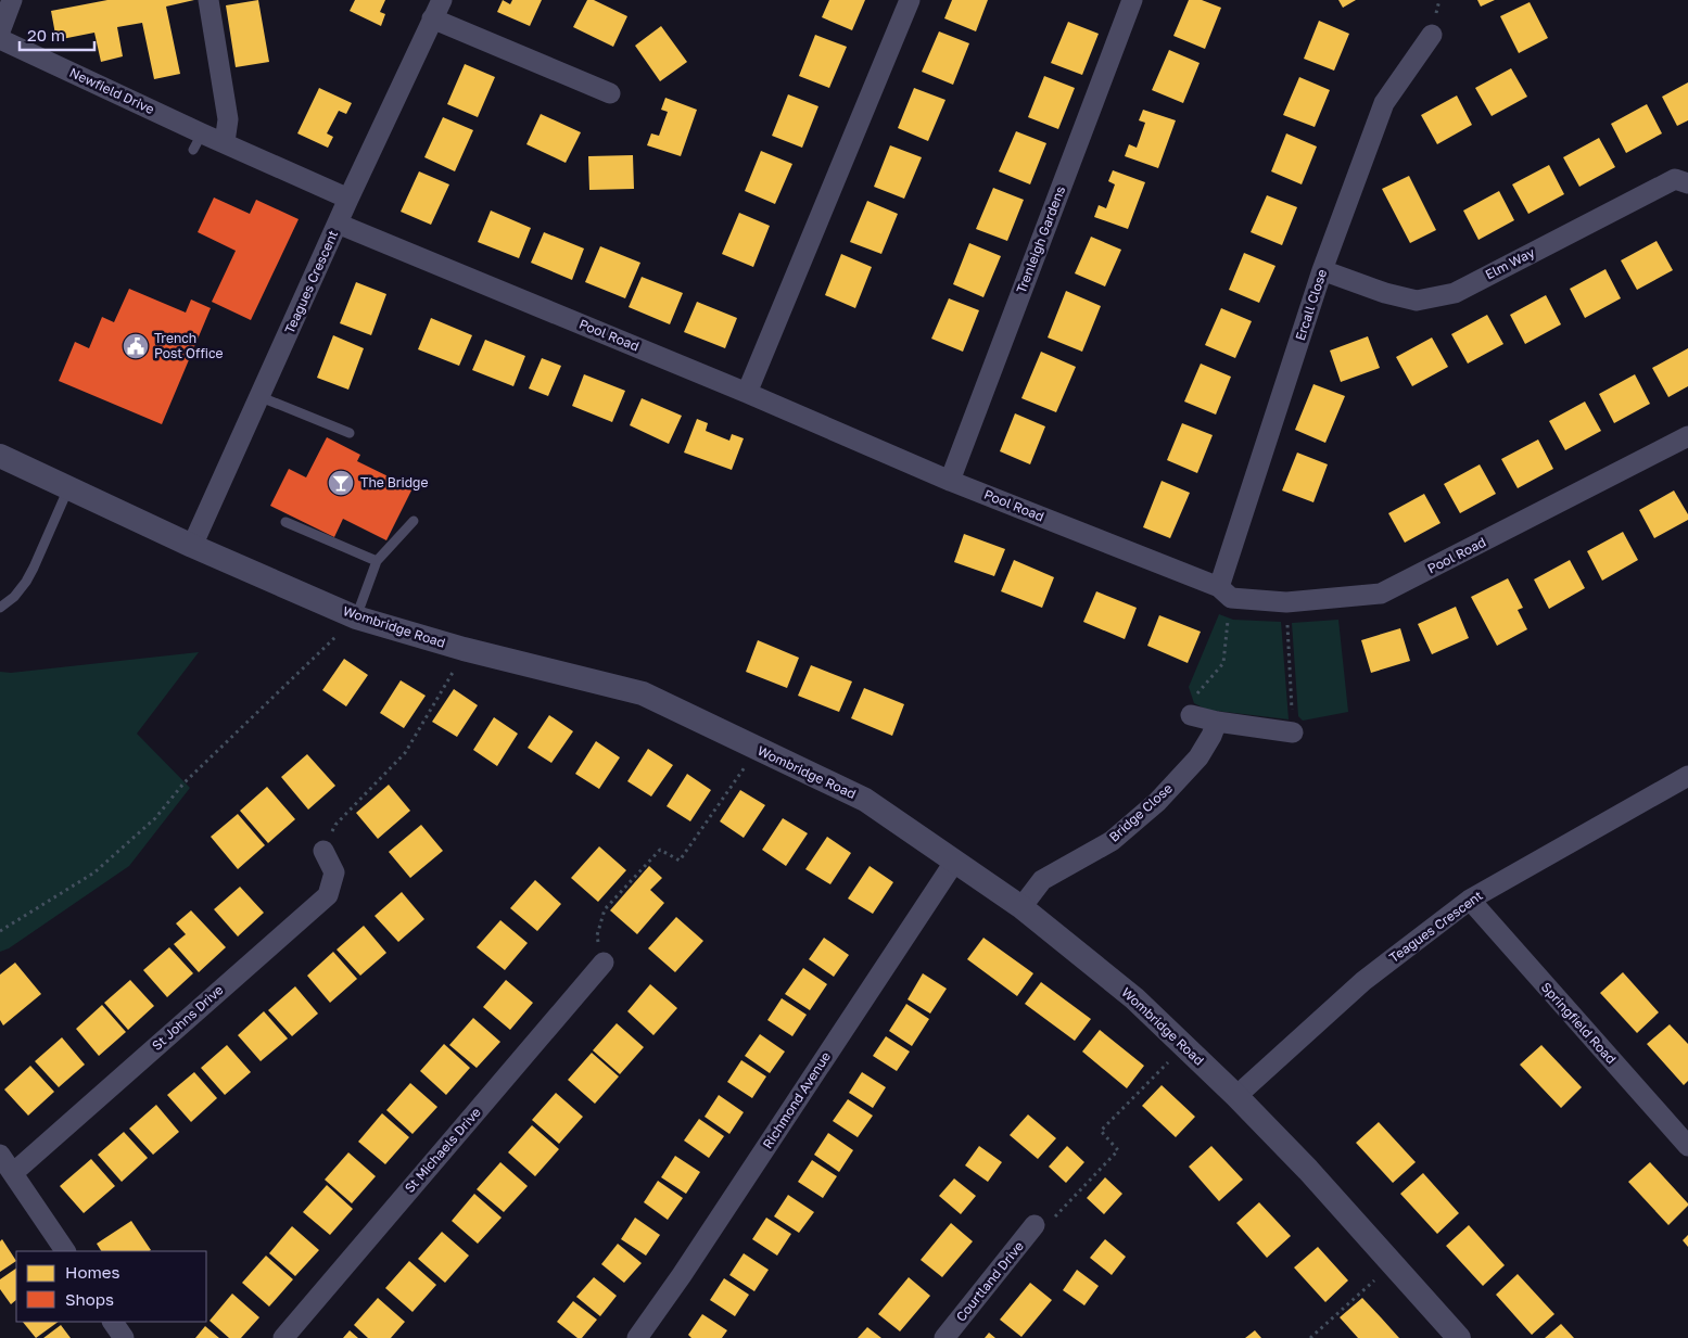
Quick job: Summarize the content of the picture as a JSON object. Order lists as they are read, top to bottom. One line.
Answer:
{"streets":{"street":["Newfield Drive","Trenleigh Gardens","Elm Way","Teagues Crescent","Ercall Close","Pool Road","Wombridge Road","Bridge Close","St Johns Drive","Springfield Road","Richmond Avenue","St Michaels Drive","Courtland Drive"]},"crossings":[["Newfield Drive","Teagues Crescent"],["Trenleigh Gardens","Pool Road"],["Elm Way","Ercall Close"],["Teagues Crescent","Pool Road"],["Teagues Crescent","Wombridge Road"],["Teagues Crescent","Springfield Road"],["Ercall Close","Pool Road"],["Wombridge Road","Bridge Close"],["Wombridge Road","Richmond Avenue"]],"places":{"public building":["Trench Post Office"],"bar":["The Bridge"]},"legend":["Homes","Shops"],"scale_bar":"20 m"}
